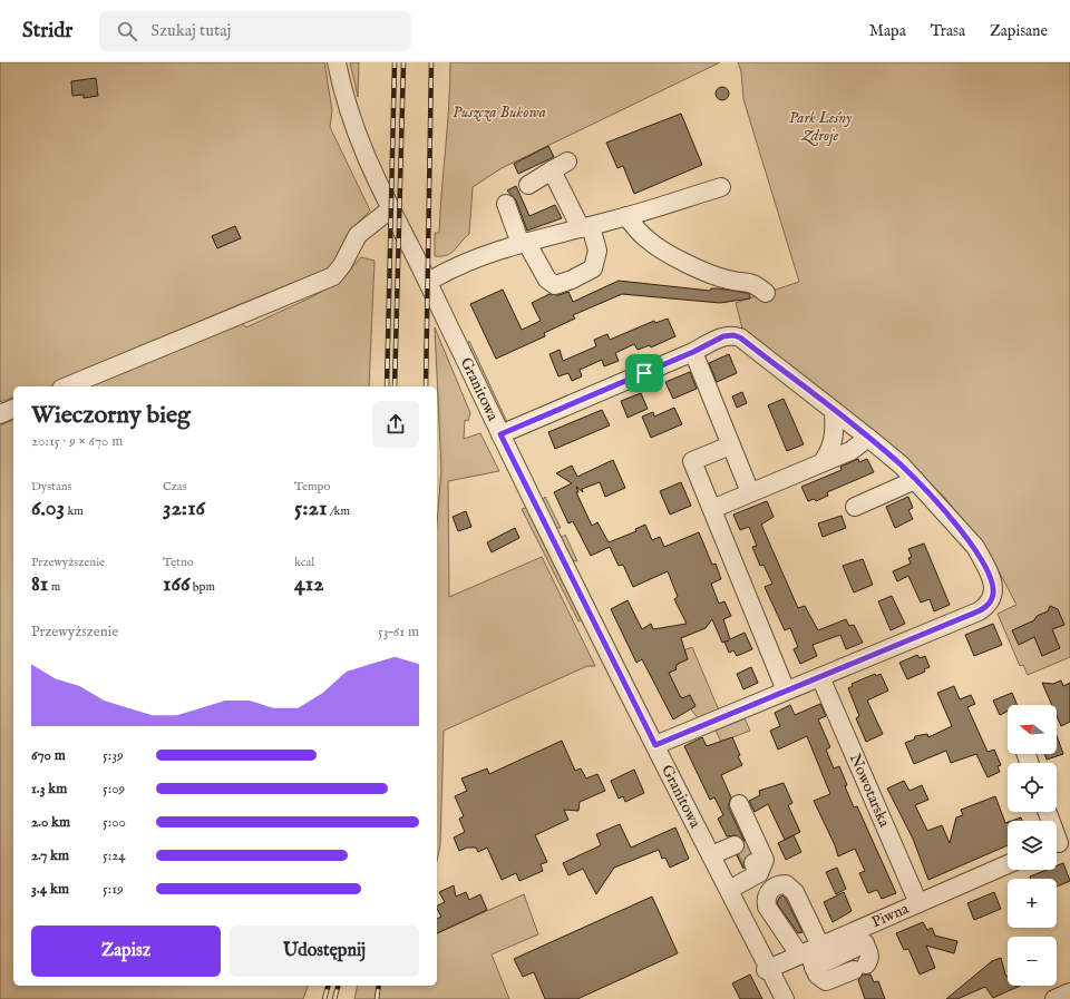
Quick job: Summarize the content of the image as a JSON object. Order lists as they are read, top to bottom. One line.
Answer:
{"streets":{"street":["Granitowa","Nowotarska","Piwna"]},"crossings":[["Granitowa","Piwna"],["Nowotarska","Piwna"]],"parks":["Puszcza Bukowa","Park Leśny Zdroje"],"north":"left","page":{"header":"Stridr","search":"Szukaj tutaj","nav":["Mapa","Trasa","Zapisane"],"heading":["Wieczorny bieg","20:15 · 9 × 670 m"],"stats":[["Dystans","6.03 km"],["Czas","32:16"],["Tempo","5:21 /km"],["Przewyższenie","81 m"],["Tętno","166 bpm"],["kcal","412"]],"chart":["Przewyższenie","53–61 m"],"map_buttons":["+","−"],"list":[{"name":"670 m","note":"5:39"},{"name":"1.3 km","note":"5:09"},{"name":"2.0 km","note":"5:00"},{"name":"2.7 km","note":"5:24"},{"name":"3.4 km","note":"5:19"}],"buttons":["Zapisz","Udostępnij"]}}
